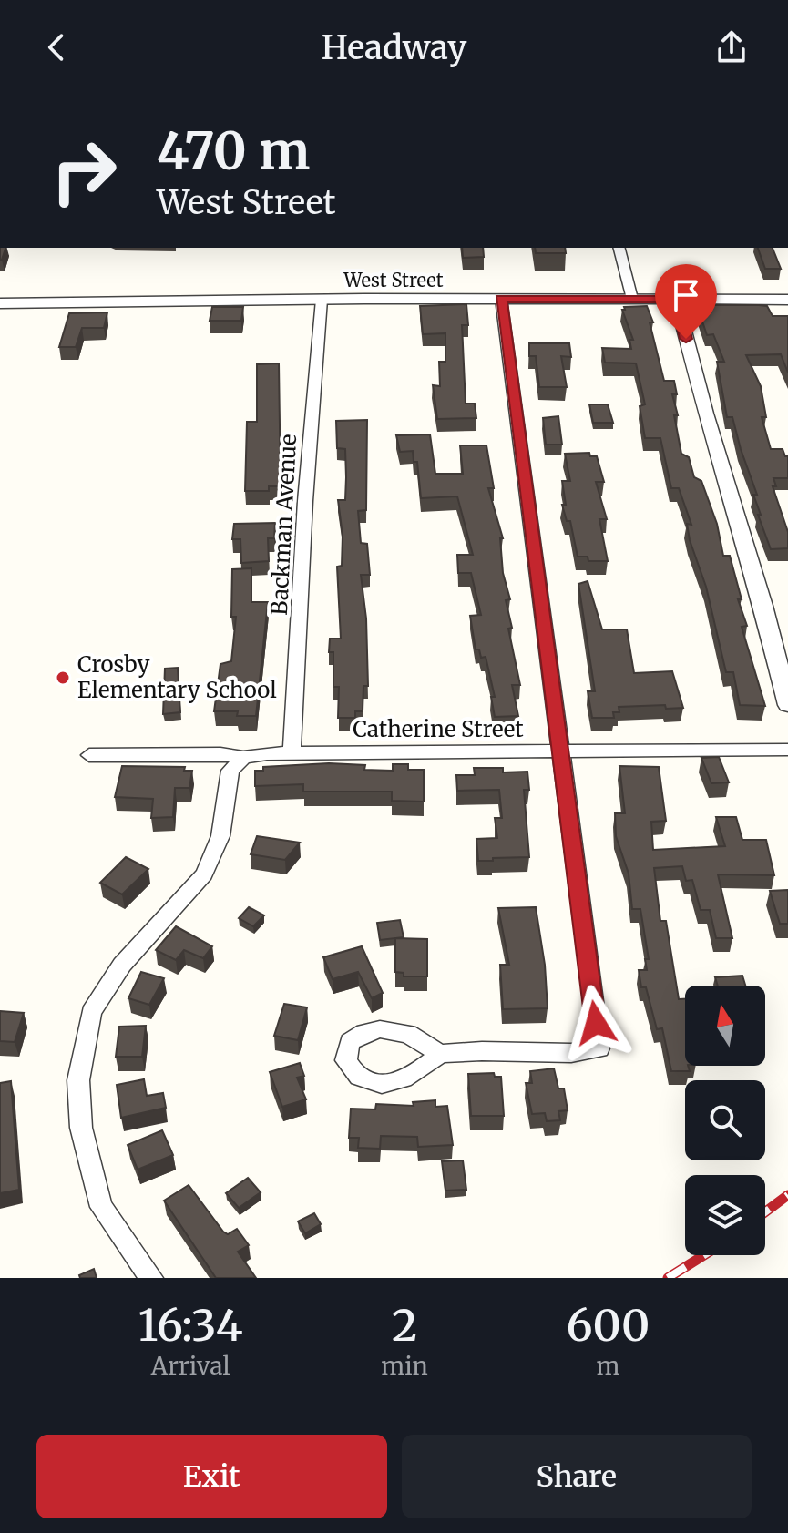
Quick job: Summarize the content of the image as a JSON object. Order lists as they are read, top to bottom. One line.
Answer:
{"streets":{"street":["West Street","Backman Avenue","Catherine Street"]},"crossings":[["West Street","Backman Avenue"],["Backman Avenue","Catherine Street"]],"places":["Crosby Elementary School"],"north":"top","page":{"header":"Headway","turn":["470 m","West Street"],"eta":["16:34","Arrival","2","min","600","m"],"buttons":["Exit","Share"]}}
